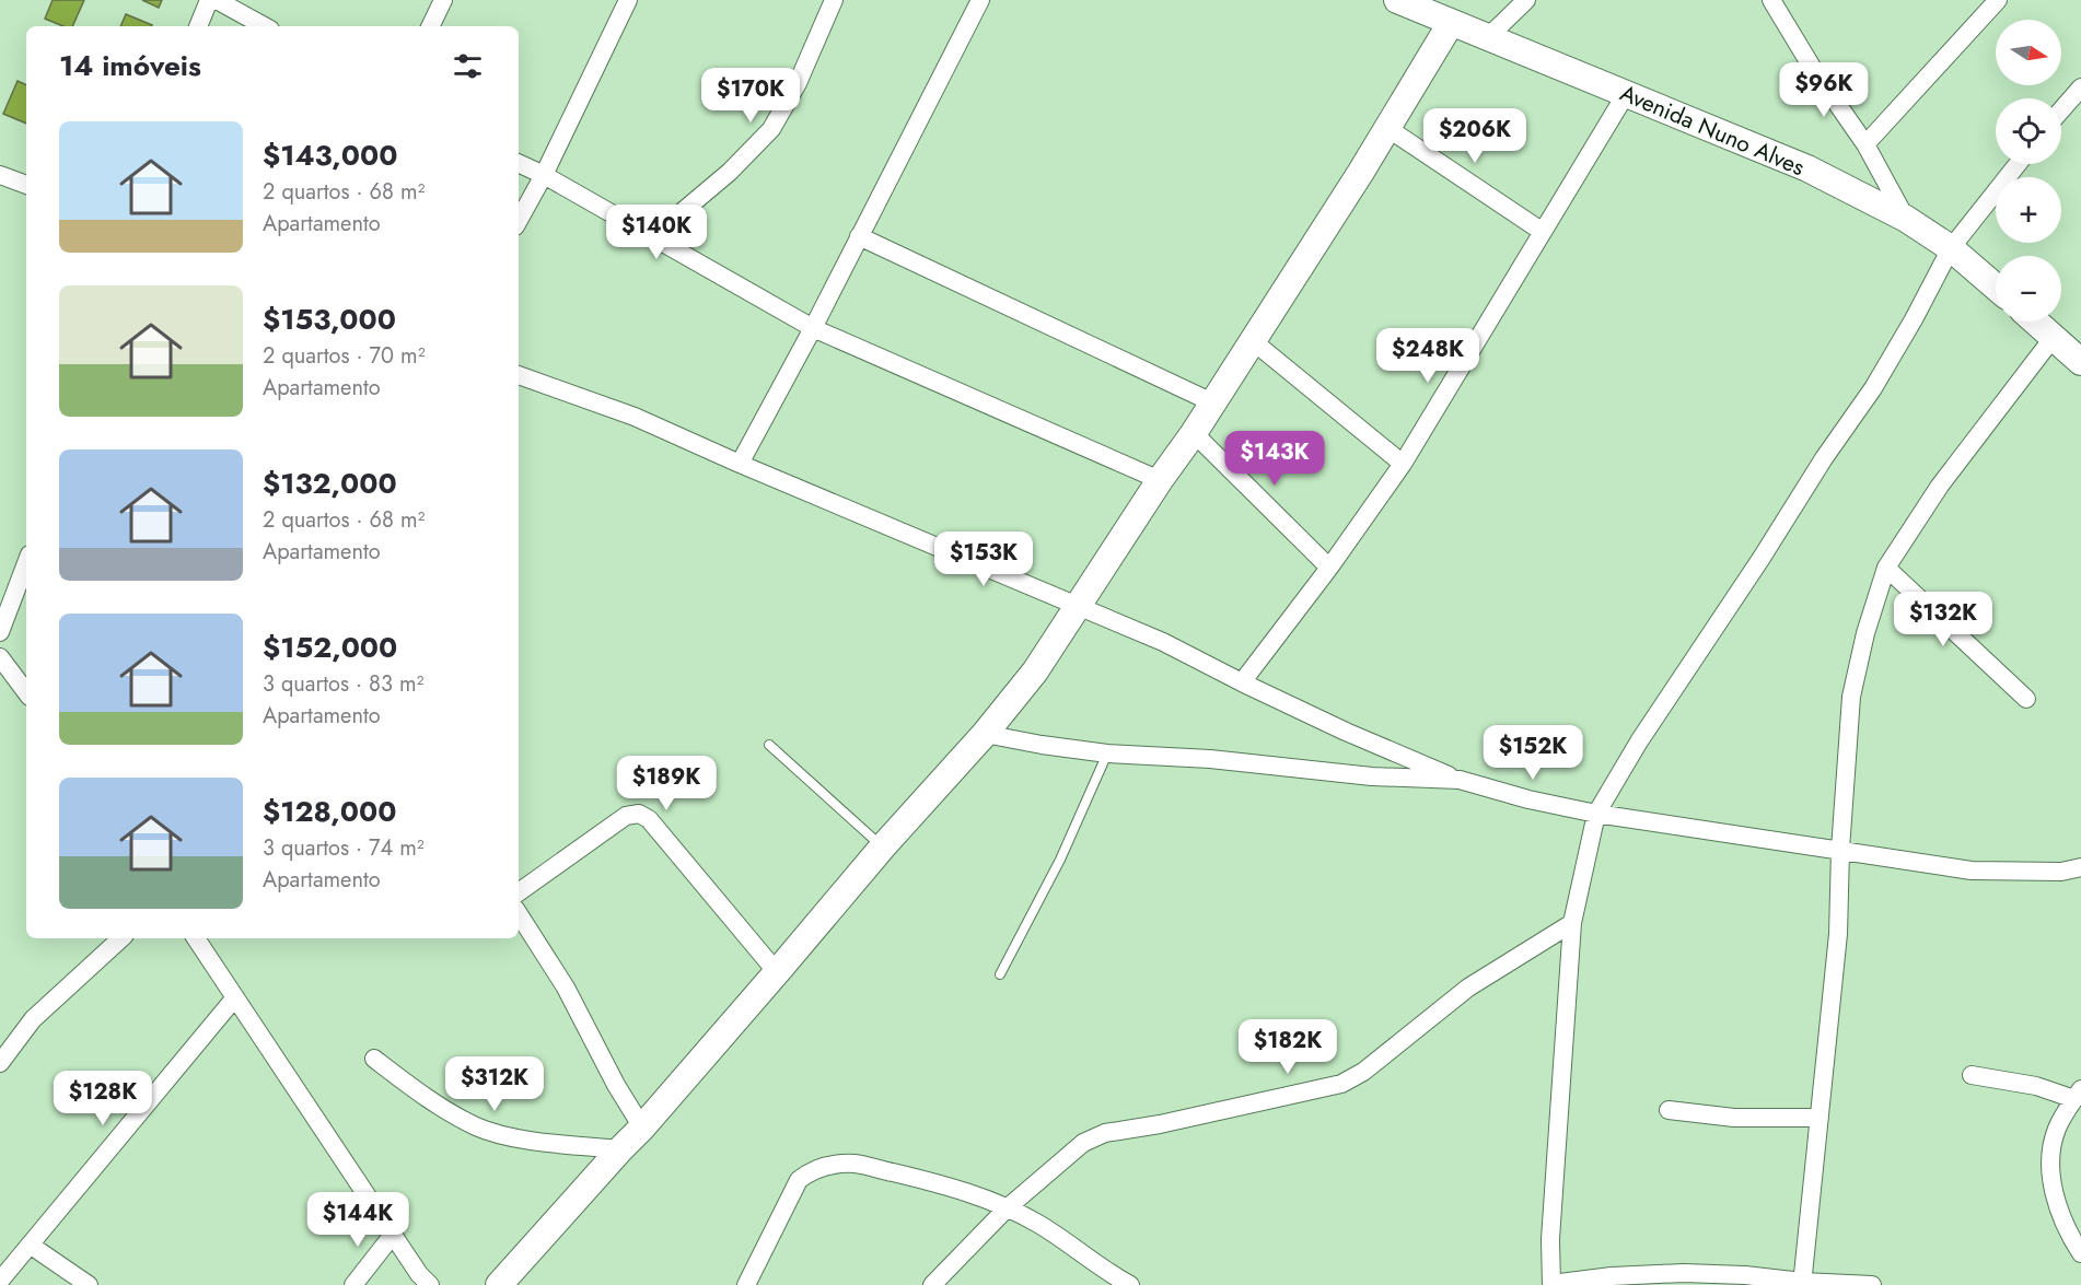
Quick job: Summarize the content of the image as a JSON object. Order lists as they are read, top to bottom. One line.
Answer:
{"streets":{"street":["Avenida Nuno Alves"]},"north":"right","page":{"map_buttons":["+","−"],"heading":"14 imóveis","price":["$96K","$170K","$206K","$140K","$248K","$143K","$153K","$132K","$152K","$189K","$182K","$312K","$128K","$144K"],"list":[{"name":"$143,000","note":"2 quartos · 68 m² · Apartamento"},{"name":"$153,000","note":"2 quartos · 70 m² · Apartamento"},{"name":"$132,000","note":"2 quartos · 68 m² · Apartamento"},{"name":"$152,000","note":"3 quartos · 83 m² · Apartamento"},{"name":"$128,000","note":"3 quartos · 74 m² · Apartamento"}]}}
